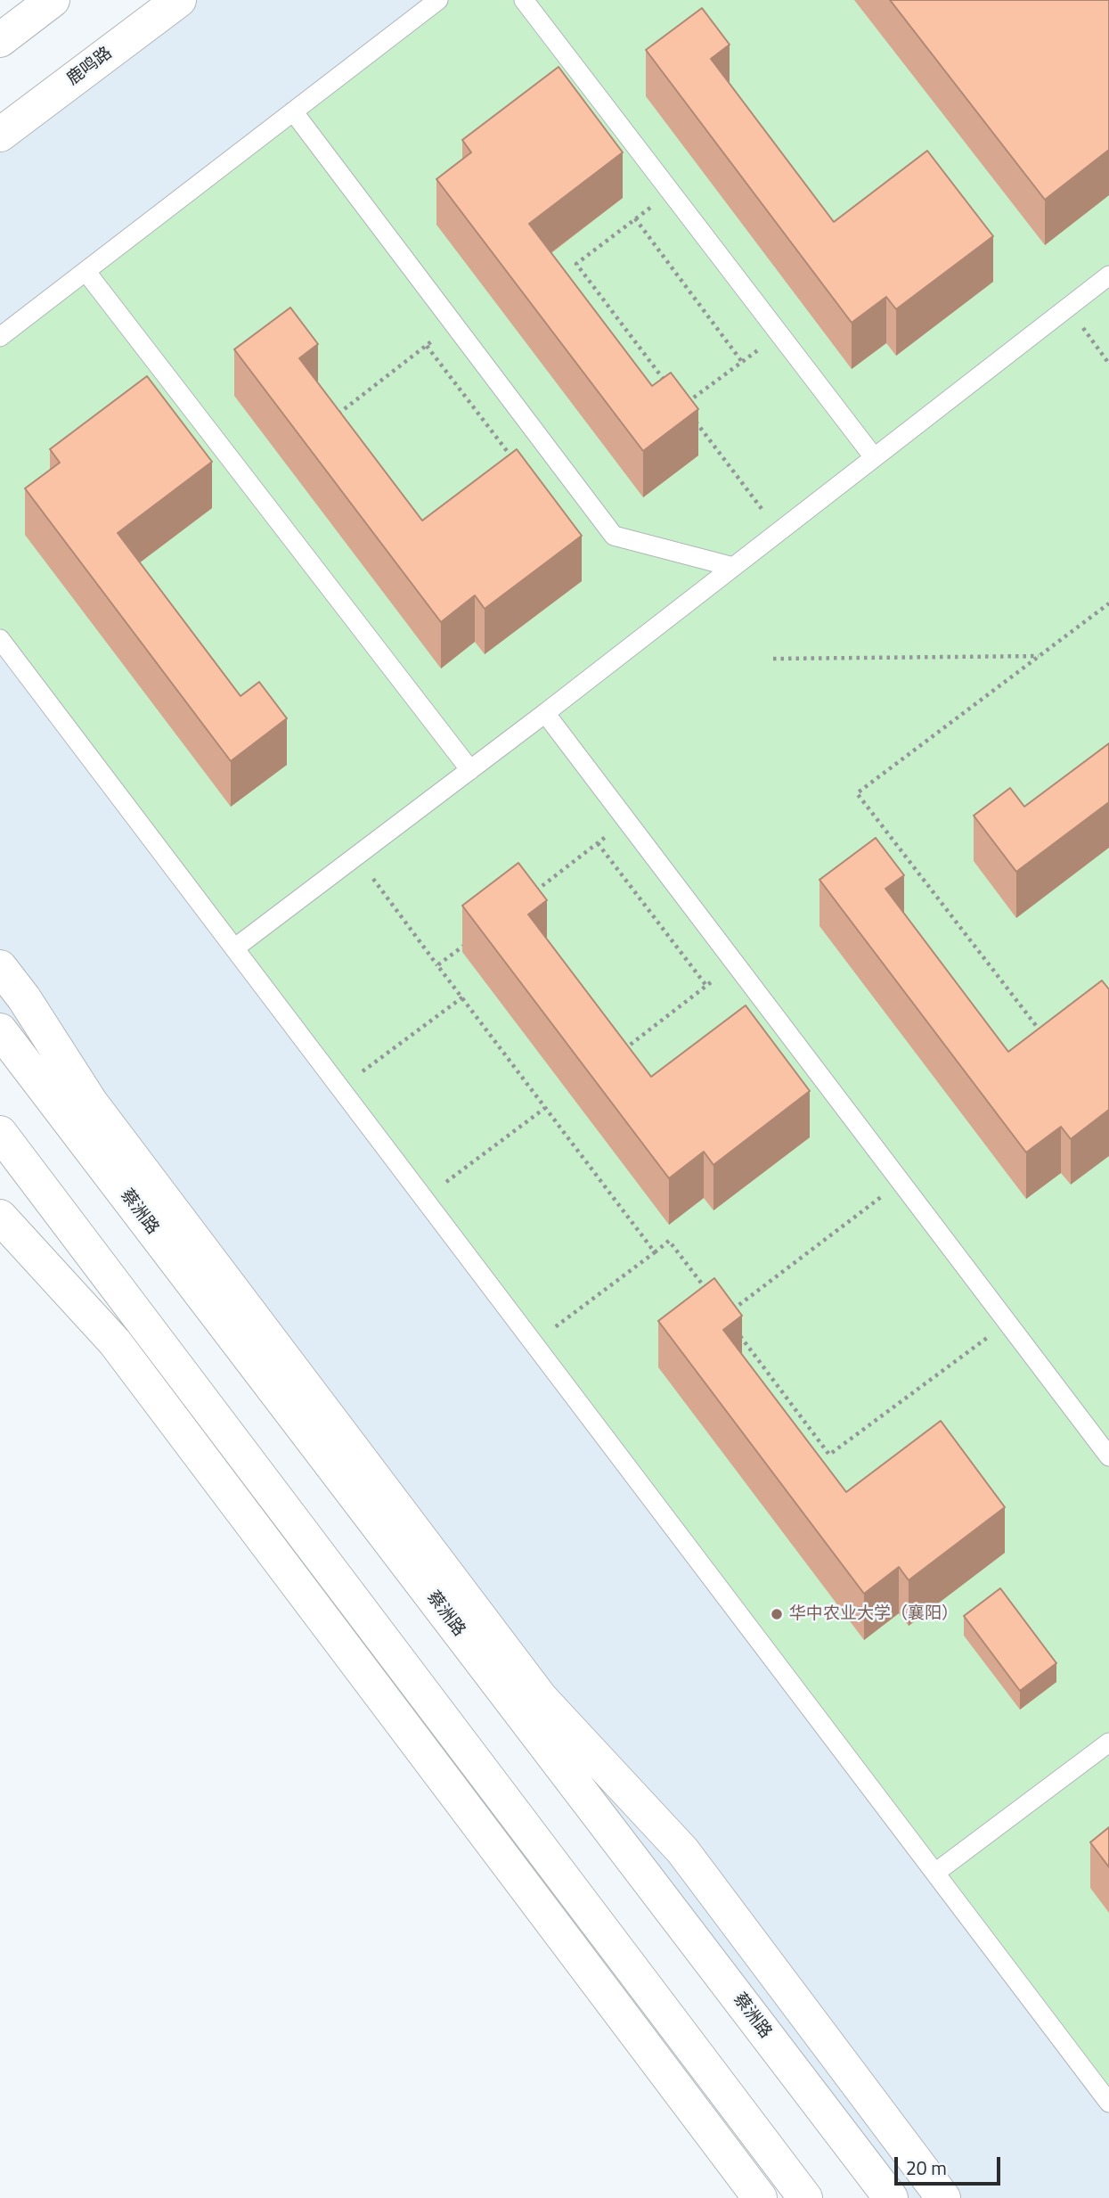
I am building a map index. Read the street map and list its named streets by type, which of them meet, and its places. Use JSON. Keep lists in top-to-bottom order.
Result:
{
  "streets": {
    "main road": ["鹿鸣路", "蔡洲路"]
  },
  "places": ["华中农业大学（襄阳）"],
  "scale_bar": "20 m"
}
